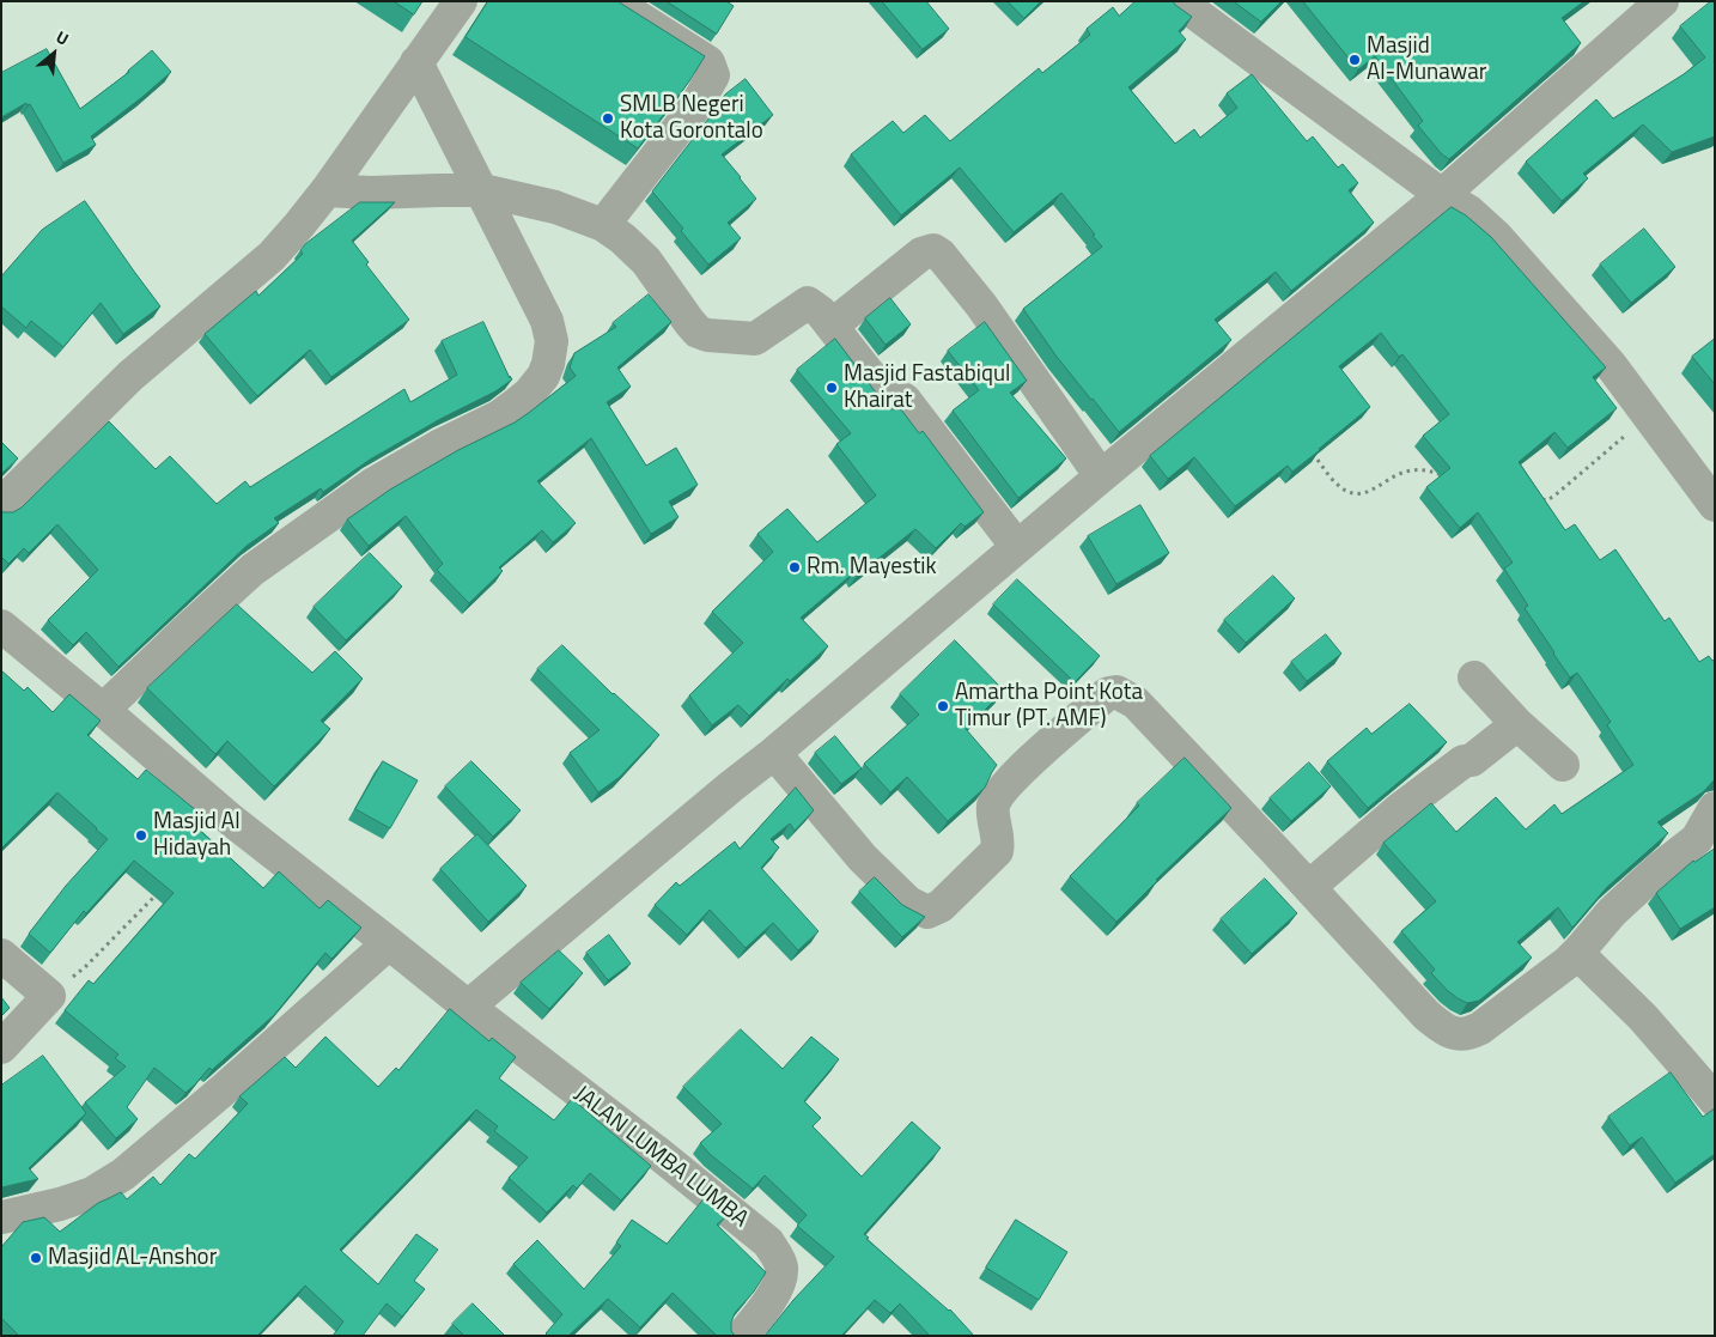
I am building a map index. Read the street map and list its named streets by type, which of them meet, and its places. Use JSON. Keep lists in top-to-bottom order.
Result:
{
  "streets": {
    "street": ["JALAN LUMBA LUMBA"]
  },
  "places": [
    "Masjid Al-Munawar",
    "SMLB Negeri Kota Gorontalo",
    "Masjid Fastabiqul Khairat",
    "Rm. Mayestik",
    "Amartha Point Kota Timur (PT. AMF)",
    "Masjid Al Hidayah",
    "Masjid AL-Anshor"
  ],
  "north": "top right"
}
